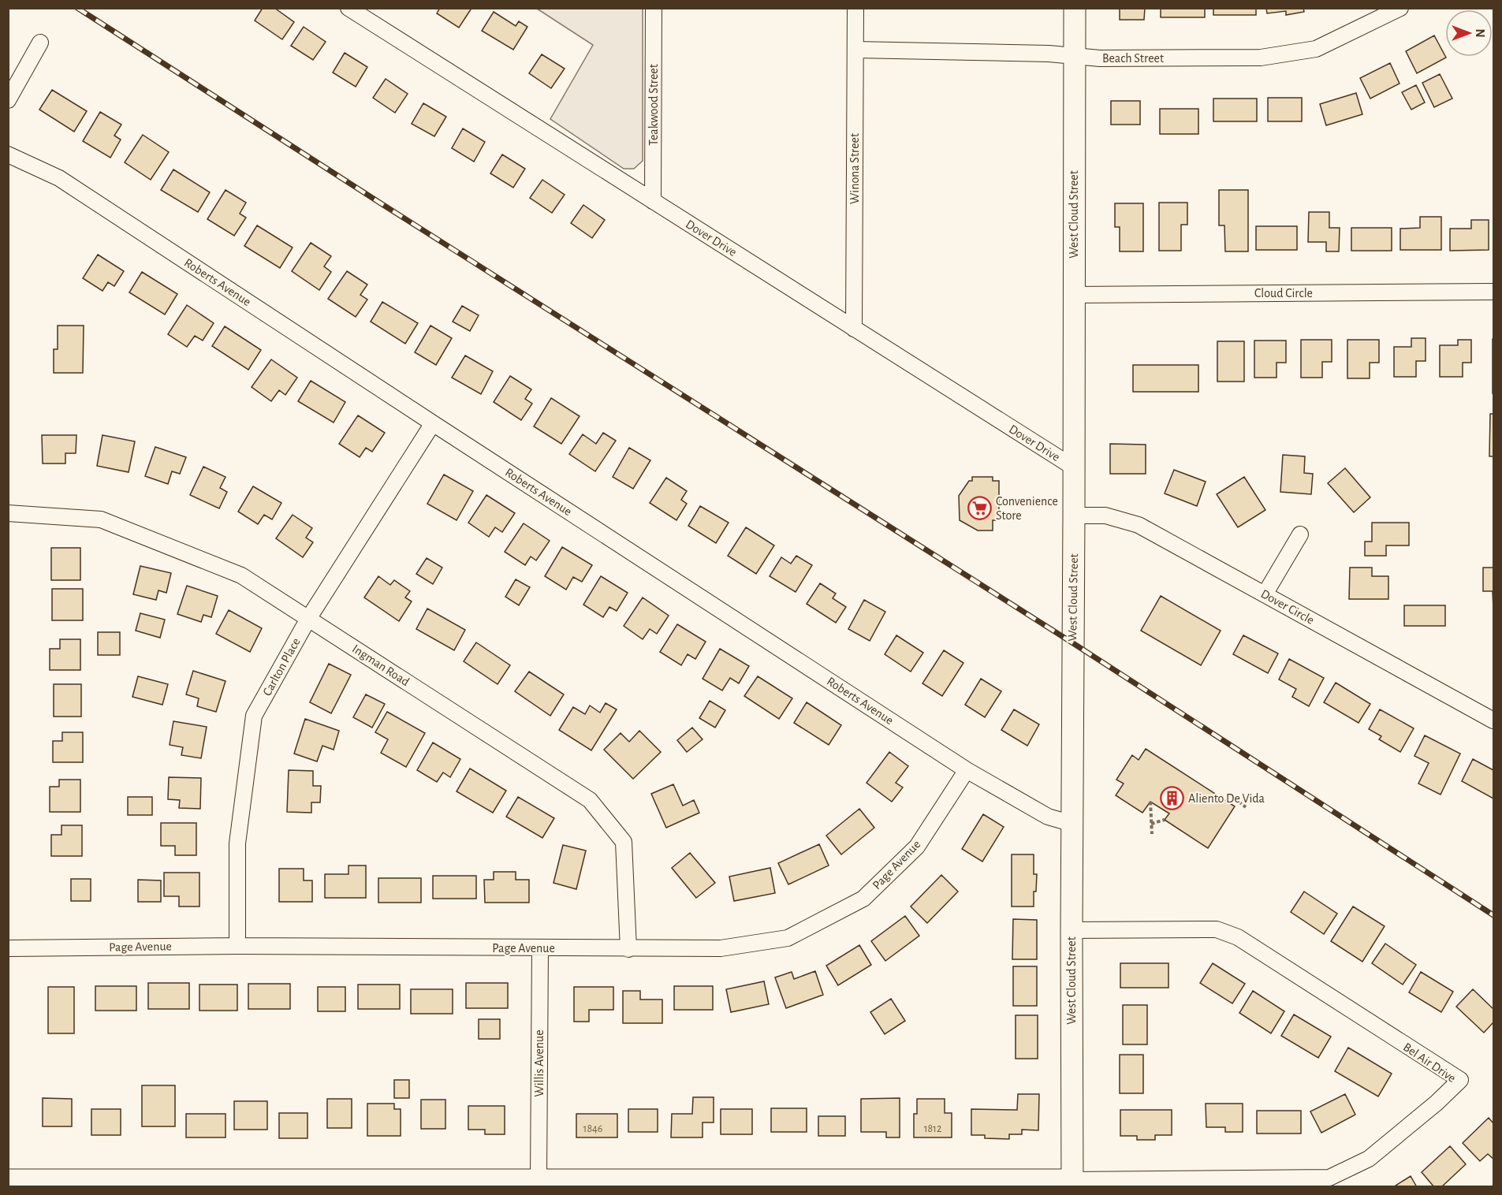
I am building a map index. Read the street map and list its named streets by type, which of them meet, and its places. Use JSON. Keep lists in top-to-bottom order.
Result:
{
  "streets": {
    "main road": ["West Cloud Street"],
    "street": [
      "Beach Street",
      "Teakwood Street",
      "Winona Street",
      "Dover Drive",
      "Roberts Avenue",
      "Cloud Circle",
      "Dover Circle",
      "Ingman Road",
      "Carlton Place",
      "Page Avenue",
      "Bel Air Drive",
      "Willis Avenue"
    ]
  },
  "crossings": [
    ["Beach Street", "Winona Street"],
    ["Beach Street", "West Cloud Street"],
    ["Teakwood Street", "Dover Drive"],
    ["Winona Street", "Dover Drive"],
    ["West Cloud Street", "Dover Drive"],
    ["West Cloud Street", "Roberts Avenue"],
    ["West Cloud Street", "Cloud Circle"],
    ["West Cloud Street", "Dover Circle"],
    ["West Cloud Street", "Bel Air Drive"],
    ["Roberts Avenue", "Carlton Place"],
    ["Roberts Avenue", "Page Avenue"],
    ["Ingman Road", "Carlton Place"],
    ["Ingman Road", "Page Avenue"],
    ["Carlton Place", "Page Avenue"],
    ["Page Avenue", "Willis Avenue"]
  ],
  "places": {
    "supermarket": ["Convenience Store"],
    "building": ["Aliento De Vida"]
  },
  "house_numbers": ["1846", "1812"],
  "north": "right"
}
